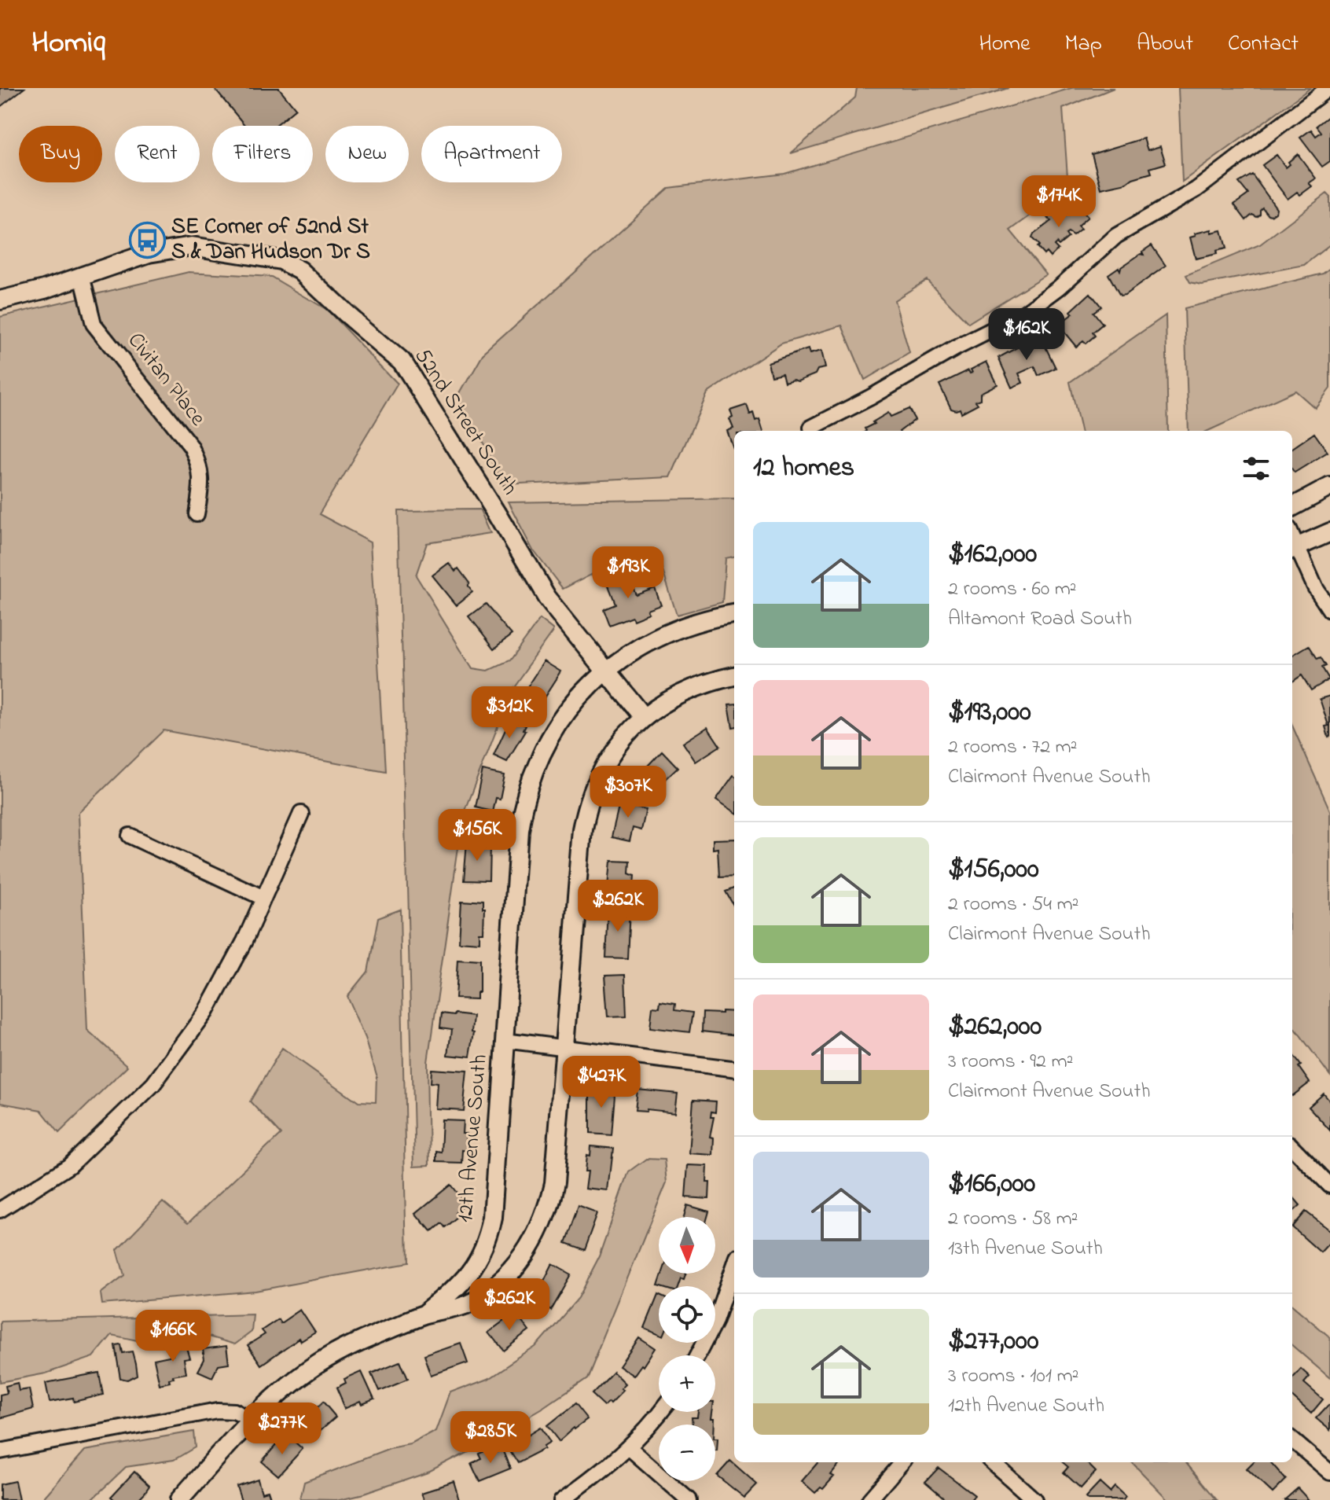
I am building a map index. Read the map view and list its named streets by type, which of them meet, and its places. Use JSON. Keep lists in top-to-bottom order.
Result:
{
  "streets": {
    "street": ["Civitan Place", "52nd Street South", "12th Avenue South"]
  },
  "crossings": [
    ["Civitan Place", "52nd Street South"]
  ],
  "places": {
    "bus stop": ["SE Corner of 52nd St S & Dan Hudson Dr S"]
  },
  "north": "bottom",
  "page": {
    "header": "Homiq",
    "nav": [
      "Home",
      "Map",
      "About",
      "Contact"
    ],
    "chip": [
      "Buy",
      "Rent",
      "Filters",
      "New",
      "Apartment"
    ],
    "price": [
      "$174K",
      "$162K",
      "$193K",
      "$312K",
      "$307K",
      "$156K",
      "$262K",
      "$427K",
      "$262K",
      "$166K",
      "$277K",
      "$285K"
    ],
    "heading": "12 homes",
    "list": [
      {
        "name": "$162,000",
        "note": "2 rooms · 60 m² · Altamont Road South"
      },
      {
        "name": "$193,000",
        "note": "2 rooms · 72 m² · Clairmont Avenue South"
      },
      {
        "name": "$156,000",
        "note": "2 rooms · 54 m² · Clairmont Avenue South"
      },
      {
        "name": "$262,000",
        "note": "3 rooms · 92 m² · Clairmont Avenue South"
      },
      {
        "name": "$166,000",
        "note": "2 rooms · 58 m² · 13th Avenue South"
      },
      {
        "name": "$277,000",
        "note": "3 rooms · 101 m² · 12th Avenue South"
      }
    ],
    "map_buttons": ["+", "−"]
  }
}
